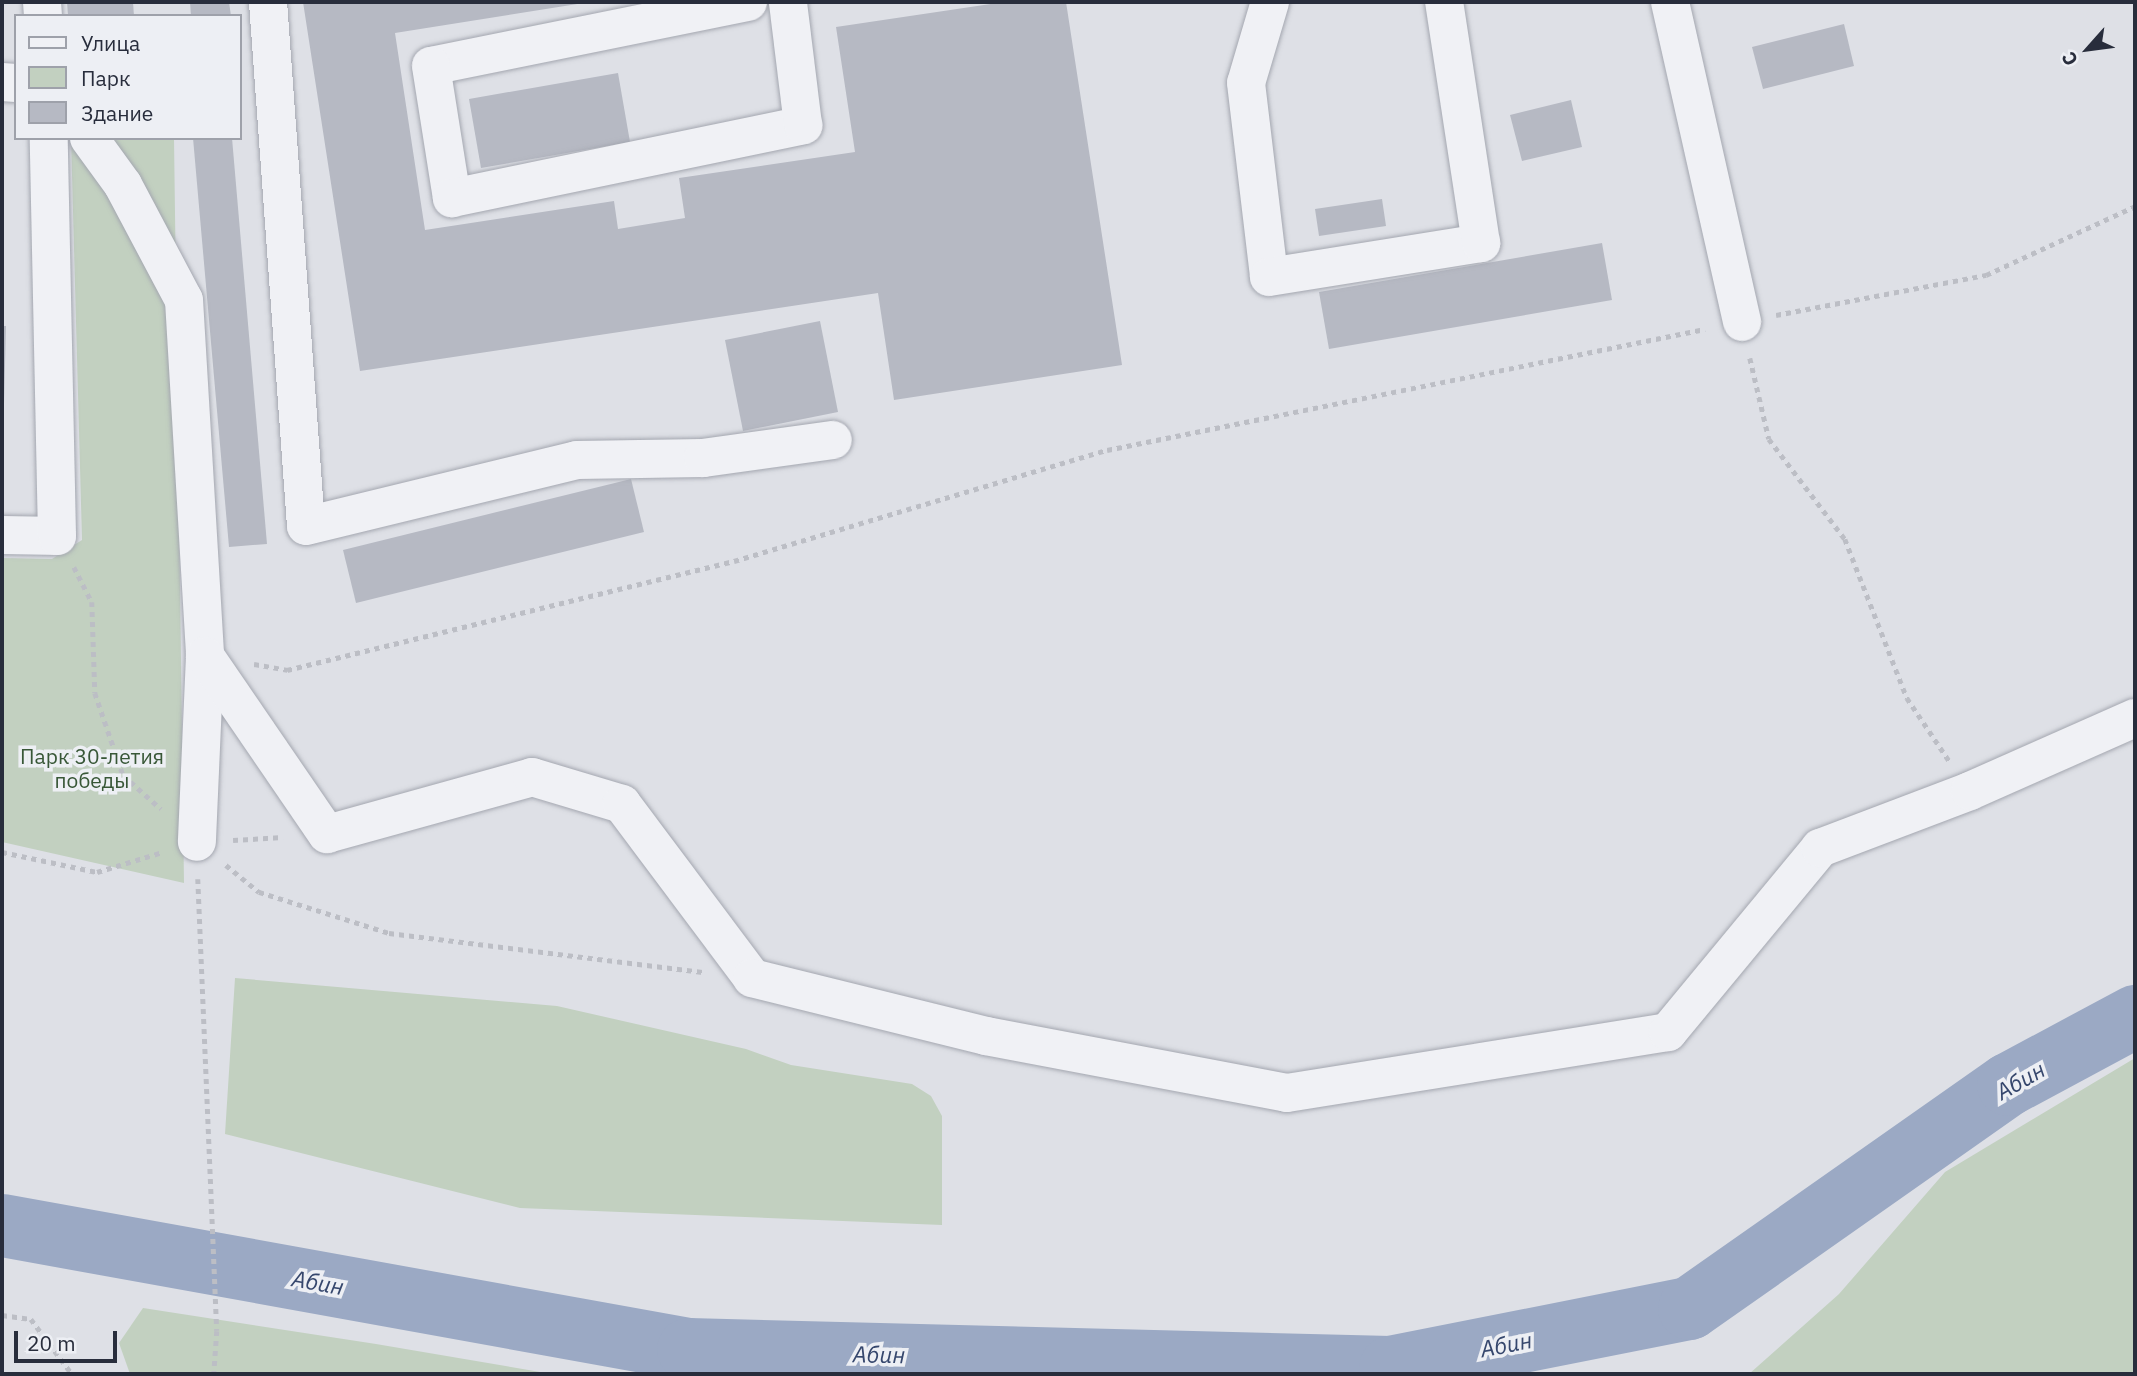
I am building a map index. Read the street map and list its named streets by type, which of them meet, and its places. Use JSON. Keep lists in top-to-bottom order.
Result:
{
  "water": ["Абин"],
  "parks": ["Парк 30-летия победы"],
  "legend": ["Улица", "Парк", "Здание"],
  "scale_bar": "20 m",
  "north": "bottom left"
}
